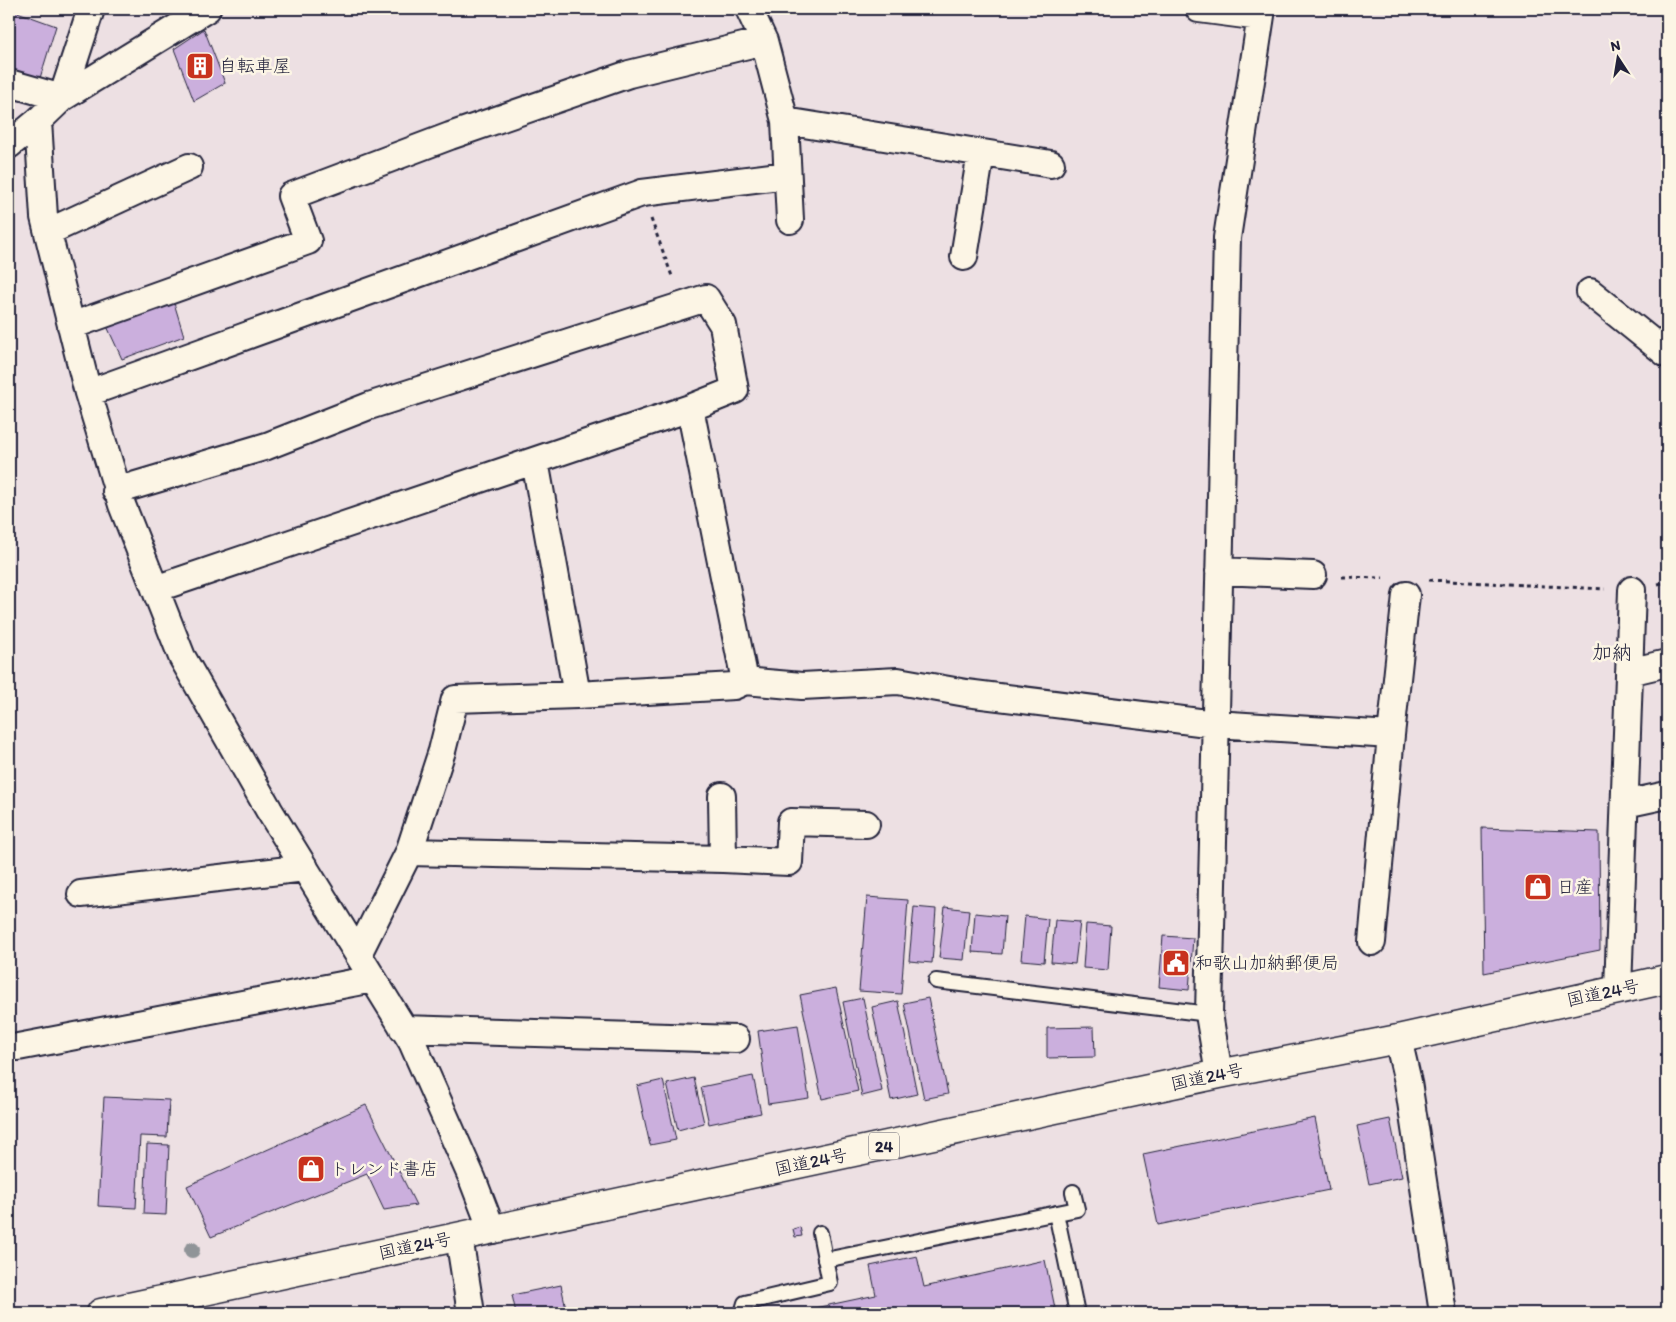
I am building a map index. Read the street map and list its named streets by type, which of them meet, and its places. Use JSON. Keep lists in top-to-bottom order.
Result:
{
  "streets": {
    "highway": ["国道24号", "24"]
  },
  "districts": ["加納"],
  "places": {
    "building": ["自転車屋"],
    "shop": ["日産", "トレンド書店"],
    "public building": ["和歌山加納郵便局"]
  },
  "north": "top"
}
